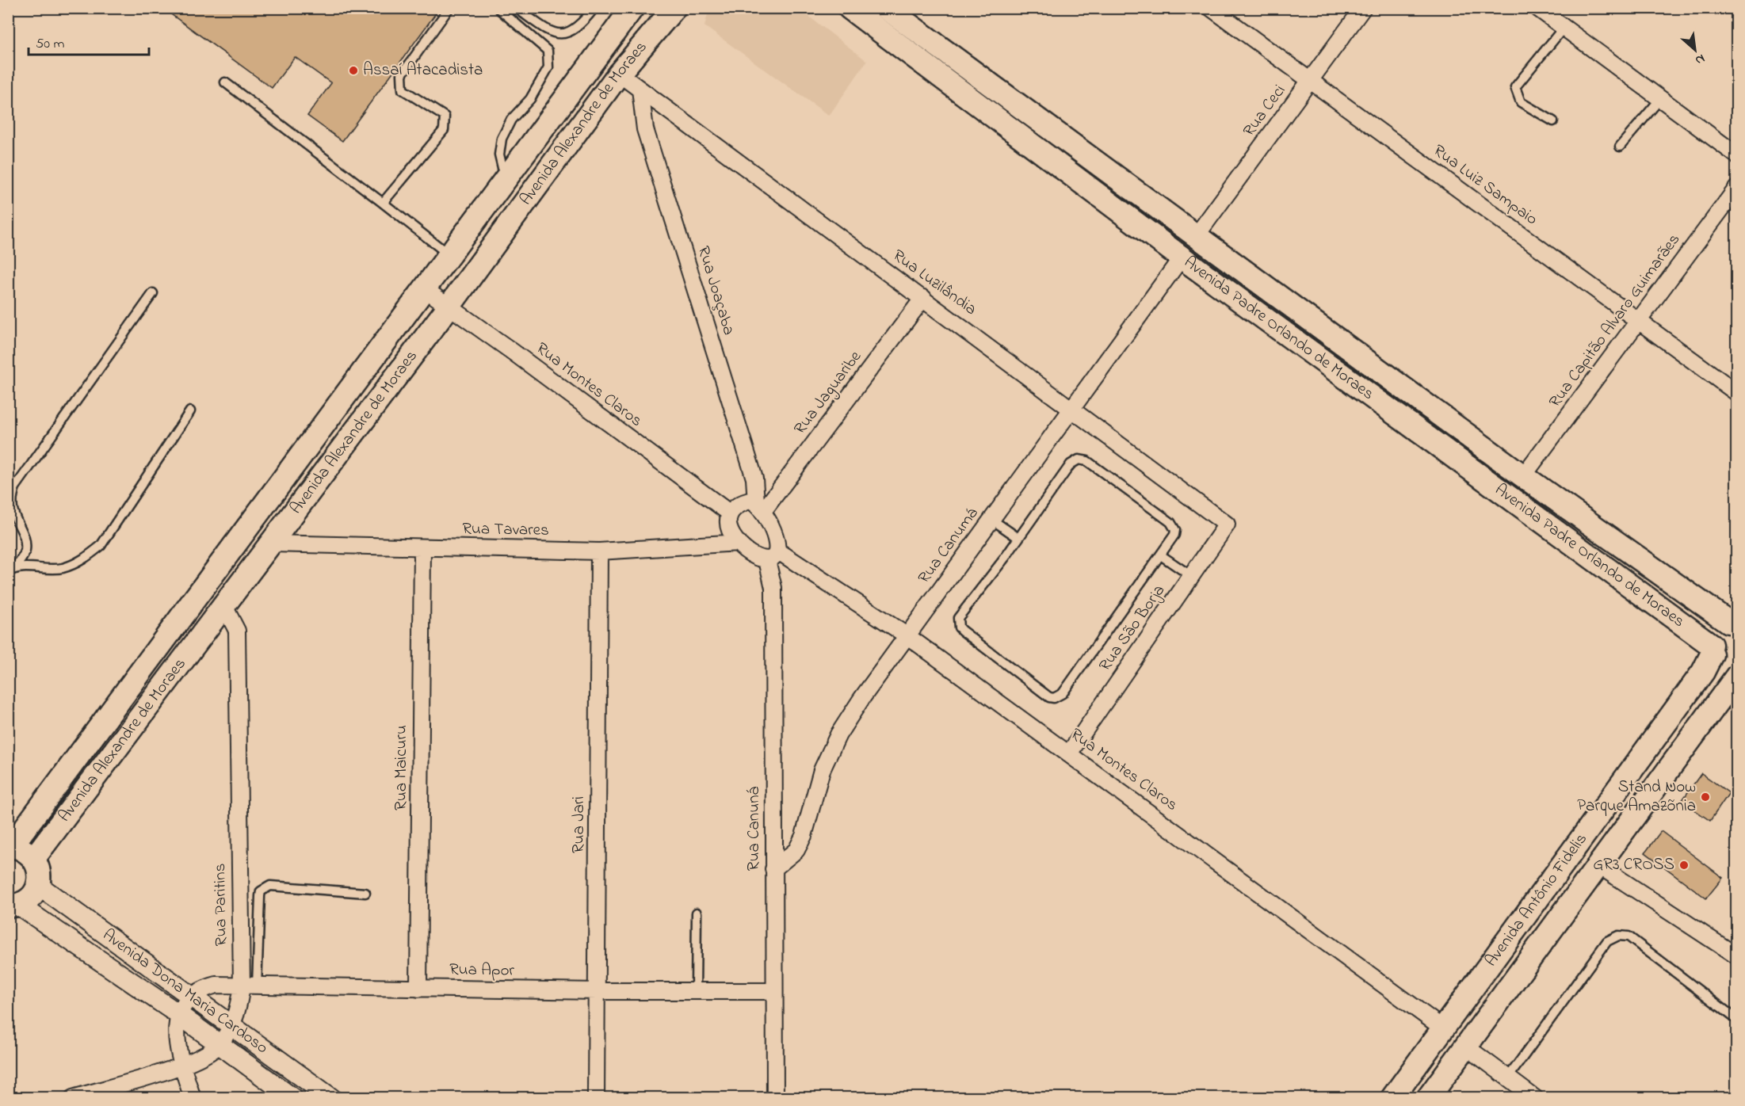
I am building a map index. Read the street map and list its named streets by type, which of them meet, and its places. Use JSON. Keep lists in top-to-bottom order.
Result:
{
  "streets": {
    "main road": ["Avenida Alexandre de Moraes", "Avenida Padre Orlando de Moraes", "Avenida Antônio Fidelis"],
    "street": [
      "Rua Ceci",
      "Rua Luiz Sampaio",
      "Rua Luzilândia",
      "Rua Joaçaba",
      "Rua Capitão Alvaro Guimarães",
      "Rua Montes Claros",
      "Rua Jaguaribe",
      "Rua Tavares",
      "Rua Canumá",
      "Rua São Borja",
      "Rua Maicuru",
      "Rua Jari",
      "Rua Canuná",
      "Rua Paritins",
      "Rua Apor",
      "Avenida Dona Maria Cardoso"
    ]
  },
  "crossings": [
    ["Rua Ceci", "Rua Luiz Sampaio"],
    ["Rua Ceci", "Avenida Padre Orlando de Moraes"],
    ["Avenida Alexandre de Moraes", "Rua Luzilândia"],
    ["Avenida Alexandre de Moraes", "Rua Montes Claros"],
    ["Avenida Alexandre de Moraes", "Rua Tavares"],
    ["Avenida Alexandre de Moraes", "Rua Paritins"],
    ["Rua Luiz Sampaio", "Rua Capitão Alvaro Guimarães"],
    ["Rua Luzilândia", "Rua Joaçaba"],
    ["Rua Luzilândia", "Rua Jaguaribe"],
    ["Rua Luzilândia", "Rua Canumá"],
    ["Rua Luzilândia", "Rua São Borja"],
    ["Rua Joaçaba", "Rua Montes Claros"],
    ["Rua Joaçaba", "Rua Jaguaribe"],
    ["Rua Joaçaba", "Rua Canuná"],
    ["Rua Capitão Alvaro Guimarães", "Avenida Padre Orlando de Moraes"],
    ["Avenida Padre Orlando de Moraes", "Rua Canumá"],
    ["Avenida Padre Orlando de Moraes", "Avenida Antônio Fidelis"],
    ["Rua Montes Claros", "Rua Tavares"],
    ["Rua Montes Claros", "Rua Canumá"],
    ["Rua Montes Claros", "Rua São Borja"],
    ["Rua Montes Claros", "Rua Canuná"],
    ["Rua Montes Claros", "Avenida Antônio Fidelis"],
    ["Rua Tavares", "Rua Maicuru"],
    ["Rua Tavares", "Rua Jari"],
    ["Rua Canumá", "Rua Canuná"],
    ["Rua Maicuru", "Rua Apor"],
    ["Rua Jari", "Rua Apor"],
    ["Rua Canuná", "Rua Apor"],
    ["Rua Paritins", "Rua Apor"],
    ["Rua Paritins", "Avenida Dona Maria Cardoso"],
    ["Rua Apor", "Avenida Dona Maria Cardoso"]
  ],
  "places": ["Assaí Atacadista", "Stand Now Parque Amazõnia", "GR3 CROSS"],
  "scale_bar": "50 m",
  "north": "bottom right"
}
